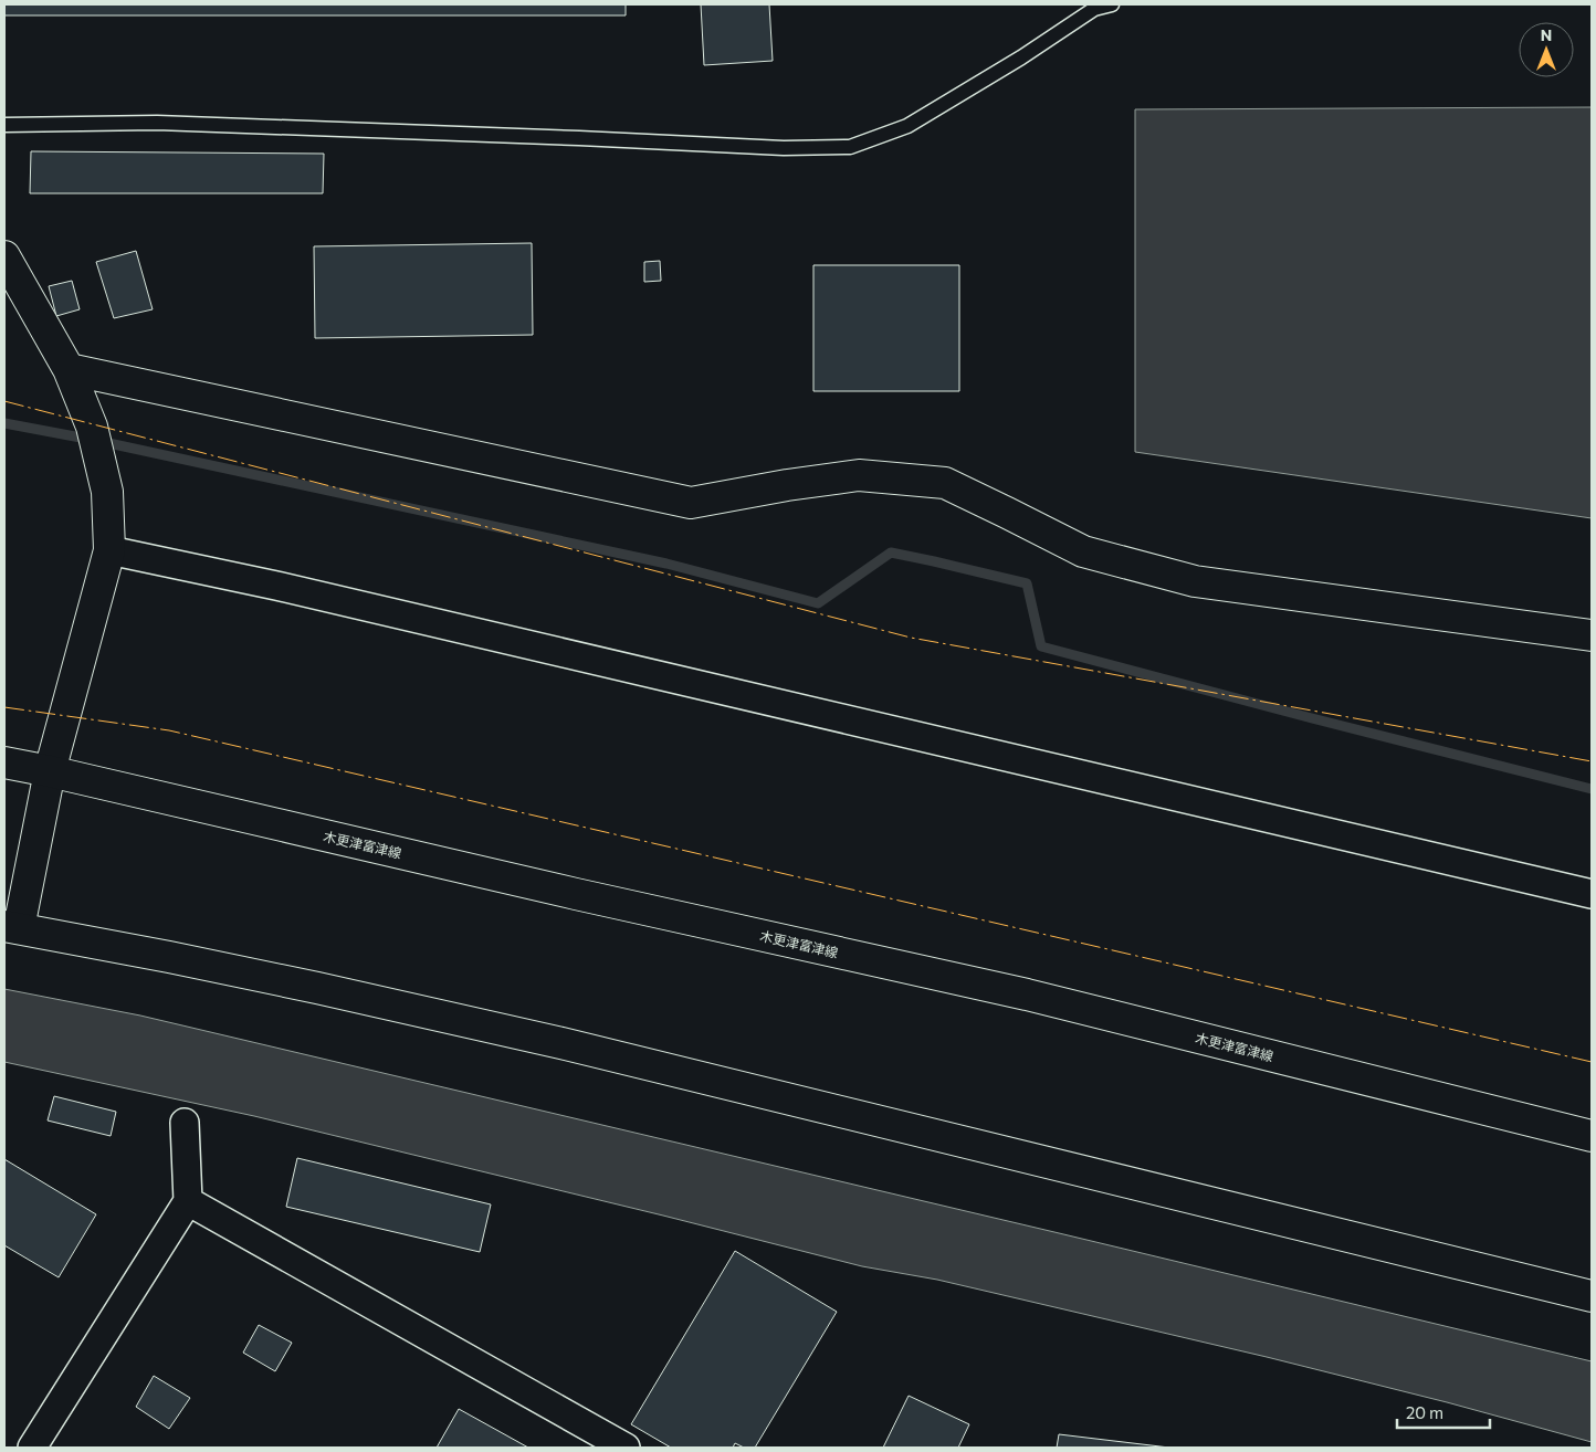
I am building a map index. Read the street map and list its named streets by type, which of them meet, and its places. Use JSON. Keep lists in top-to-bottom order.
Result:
{
  "streets": {
    "main road": ["木更津富津線"]
  },
  "scale_bar": "20 m",
  "north": "top"
}
